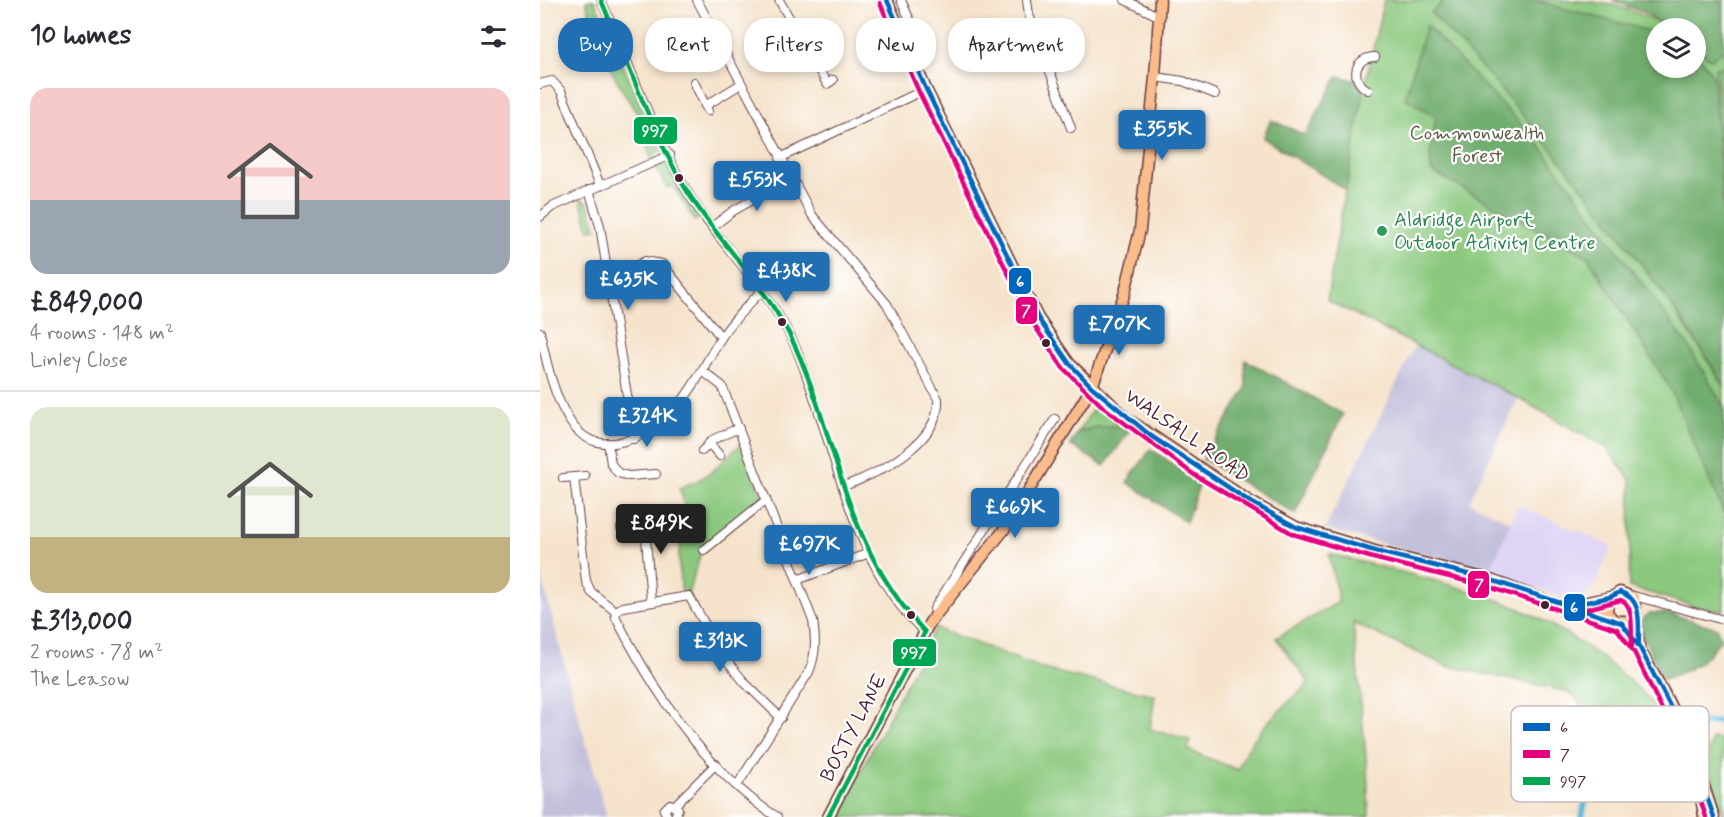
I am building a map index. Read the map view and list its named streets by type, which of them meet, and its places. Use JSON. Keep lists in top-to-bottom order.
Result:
{
  "streets": {
    "main road": ["WALSALL ROAD", "BOSTY LANE"]
  },
  "crossings": [
    ["WALSALL ROAD", "BOSTY LANE"]
  ],
  "parks": ["Commonwealth Forest"],
  "places": ["Aldridge Airport Outdoor Activity Centre"],
  "lines": ["transit line 6", "transit line 997", "transit line 7"],
  "legend": ["6", "7", "997"],
  "page": {
    "heading": "10 homes",
    "chip": [
      "Buy",
      "Rent",
      "Filters",
      "New",
      "Apartment"
    ],
    "list": [
      {
        "name": "£849,000",
        "note": "4 rooms · 148 m² · Linley Close"
      },
      {
        "name": "£313,000",
        "note": "2 rooms · 78 m² · The Leasow"
      }
    ],
    "price": [
      "£355K",
      "£553K",
      "£438K",
      "£635K",
      "£707K",
      "£324K",
      "£669K",
      "£849K",
      "£697K",
      "£313K"
    ]
  }
}
